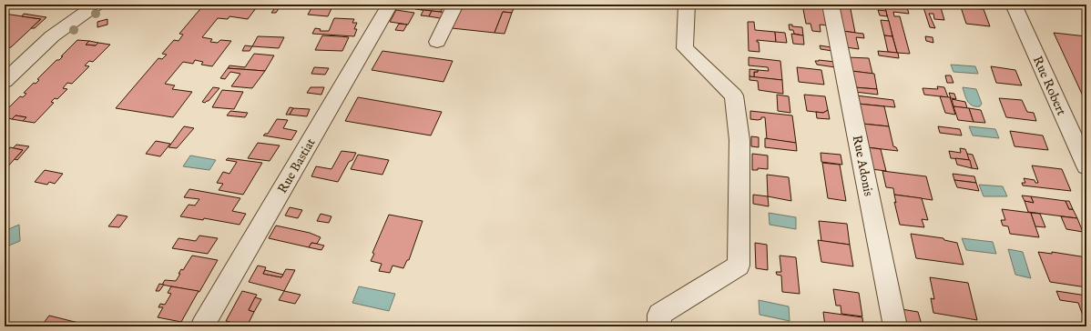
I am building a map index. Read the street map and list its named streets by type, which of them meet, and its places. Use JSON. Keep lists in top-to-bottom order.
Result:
{
  "streets": {
    "street": ["Rue Robert", "Rue Bastiat", "Rue Adonis"]
  }
}
